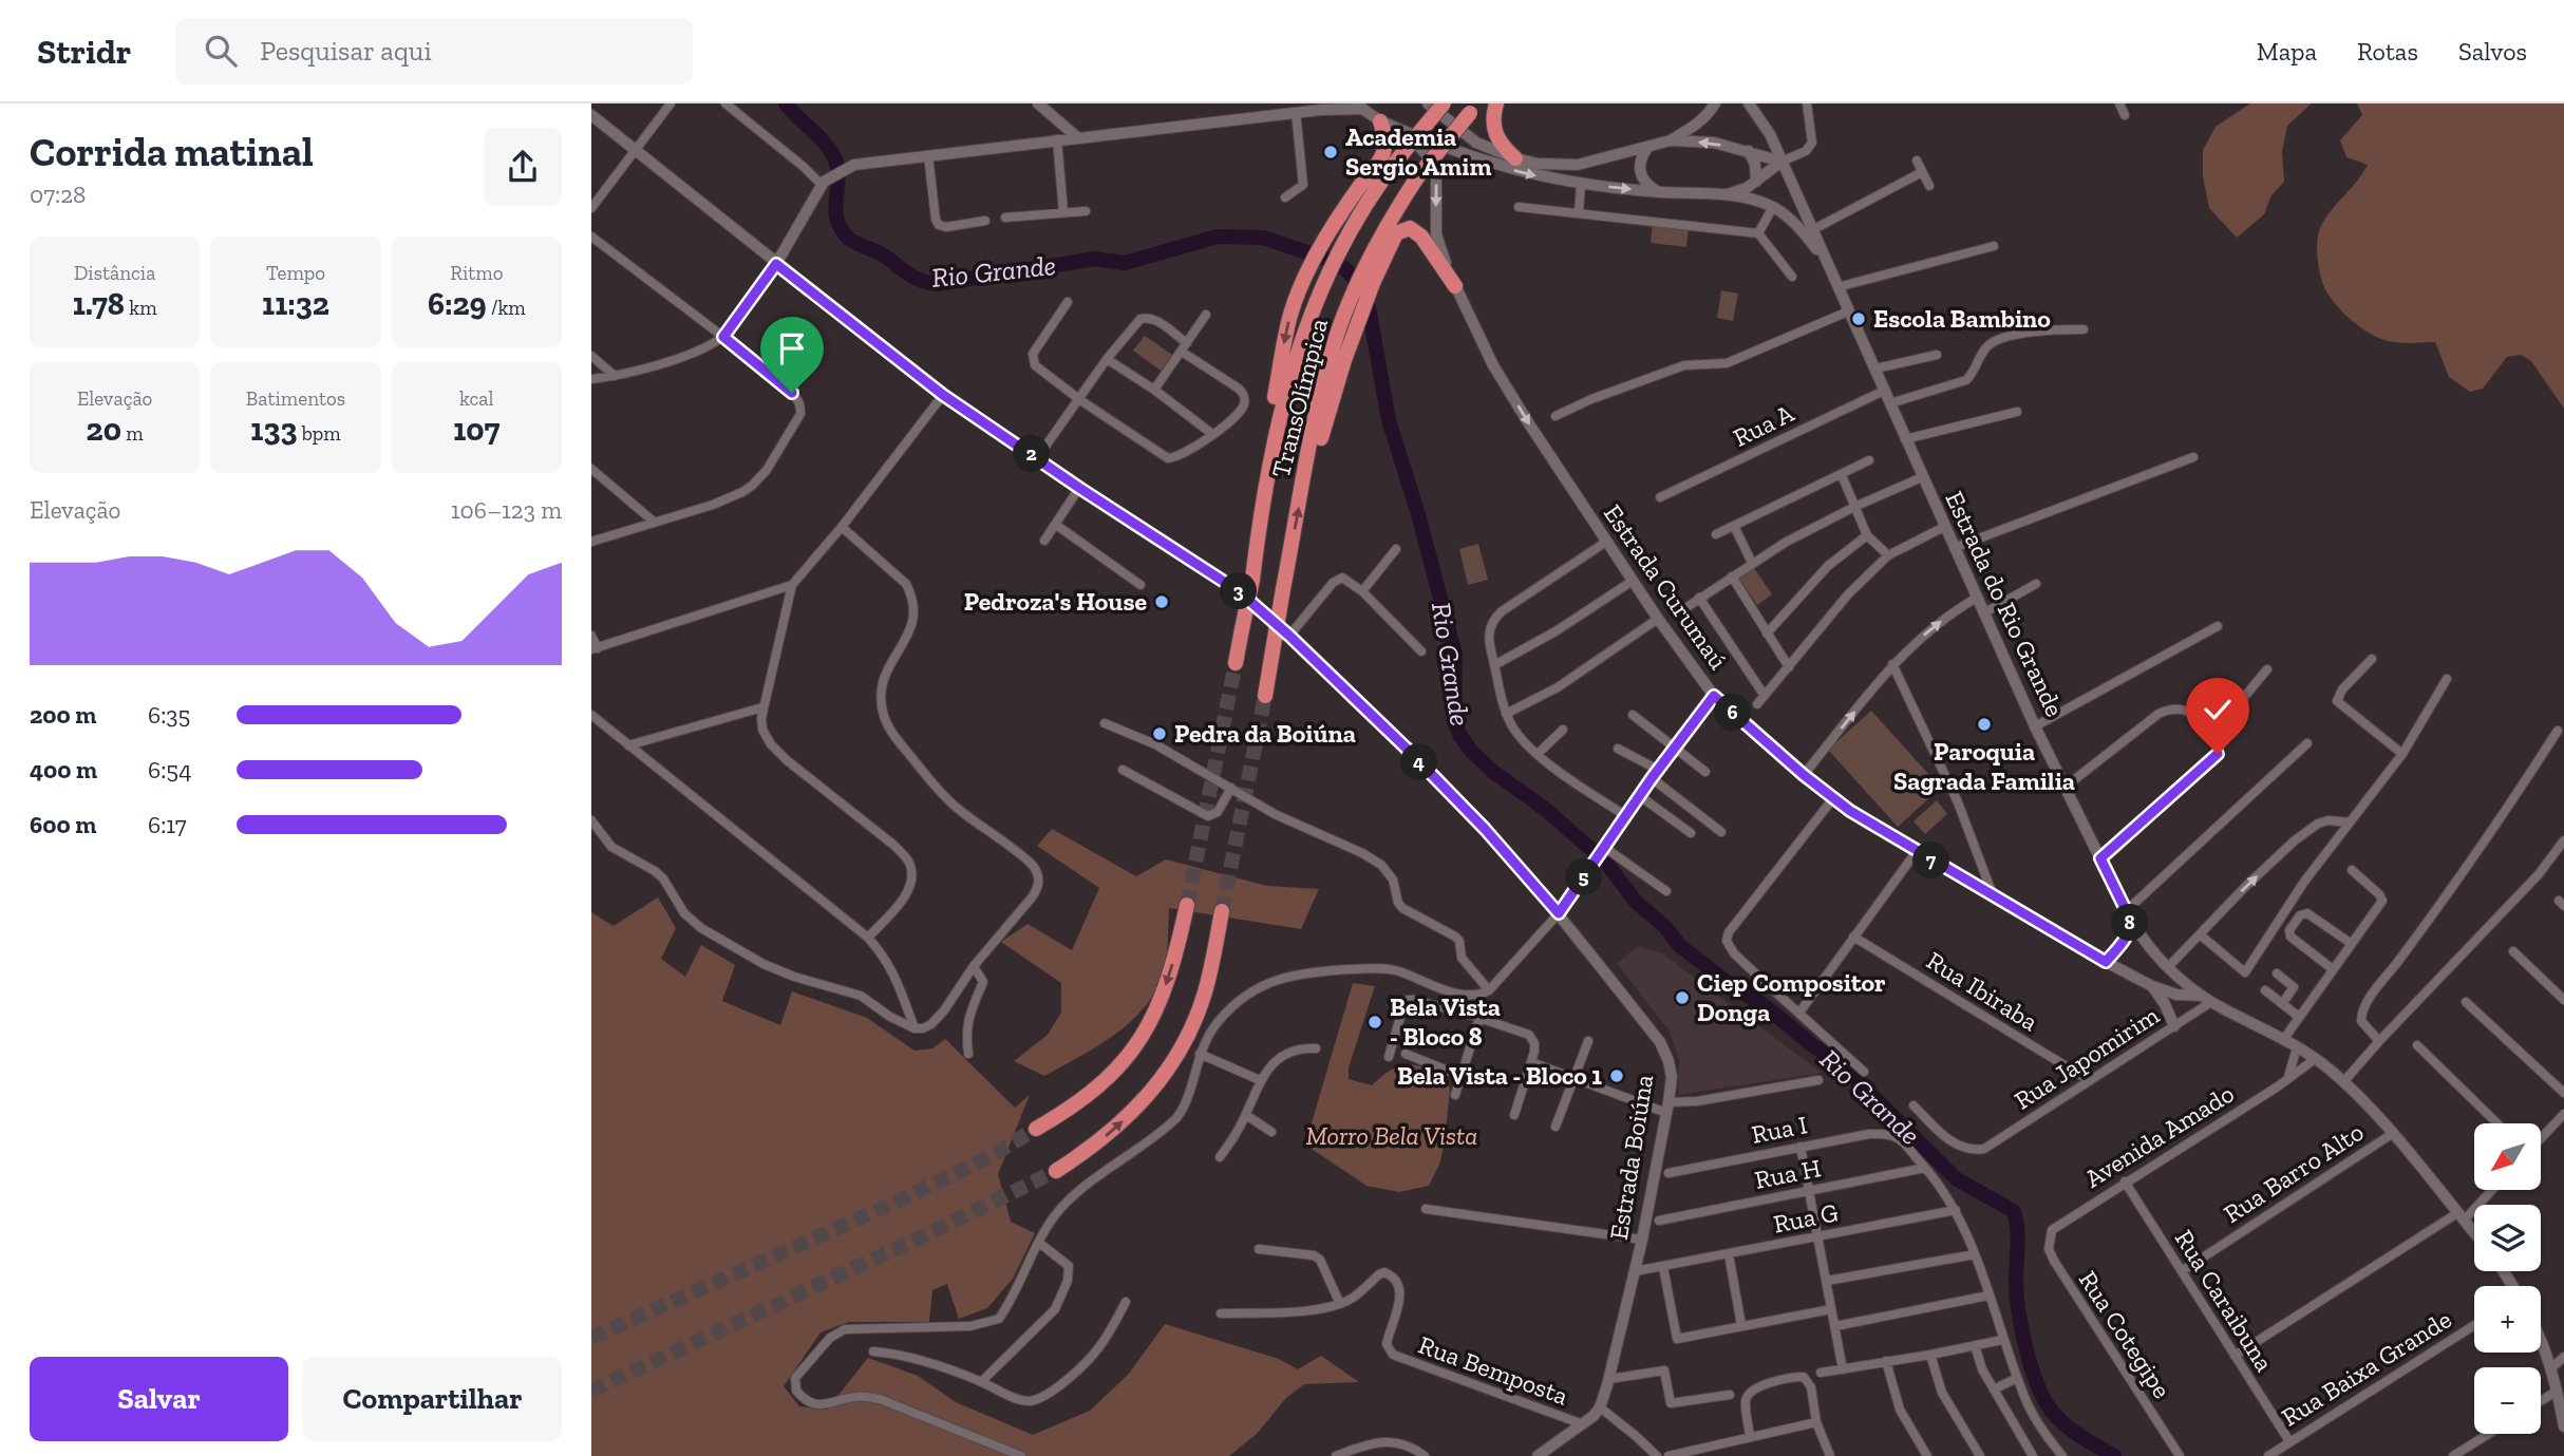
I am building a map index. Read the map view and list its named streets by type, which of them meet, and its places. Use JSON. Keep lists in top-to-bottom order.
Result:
{
  "streets": {
    "highway": ["TransOlímpica"],
    "street": [
      "Rua A",
      "Estrada Curumaú",
      "Estrada do Rio Grande",
      "Rua Ibiraba",
      "Rua Japomirim",
      "Rua I",
      "Avenida Amado",
      "Estrada Boiúna",
      "Rua Barro Alto",
      "Rua H",
      "Rua G",
      "Rua Caraibuna",
      "Rua Cotegipe",
      "Rua Baixa Grande",
      "Rua Bemposta"
    ]
  },
  "crossings": [
    ["Rua A", "Estrada do Rio Grande"],
    ["Estrada Curumaú", "Estrada do Rio Grande"],
    ["Estrada Curumaú", "Estrada Boiúna"],
    ["Rua Ibiraba", "Rua Japomirim"],
    ["Rua I", "Rua H"],
    ["Avenida Amado", "Rua Caraibuna"],
    ["Avenida Amado", "Rua Cotegipe"],
    ["Estrada Boiúna", "Rua G"],
    ["Estrada Boiúna", "Rua Bemposta"],
    ["Rua Barro Alto", "Rua Caraibuna"],
    ["Rua Caraibuna", "Rua Baixa Grande"]
  ],
  "one_way": ["Estrada Curumaú"],
  "water": ["Rio Grande"],
  "parks": ["Morro Bela Vista"],
  "places": [
    "Academia Sergio Amim",
    "Escola Bambino",
    "Pedroza's House",
    "Paroquia Sagrada Familia",
    "Pedra da Boiúna",
    "Ciep Compositor Donga",
    "Bela Vista - Bloco 8",
    "Bela Vista - Bloco 1"
  ],
  "north": "bottom left",
  "page": {
    "header": "Stridr",
    "search": "Pesquisar aqui",
    "nav": ["Mapa", "Rotas", "Salvos"],
    "heading": ["Corrida matinal", "07:28"],
    "stats": [
      ["Distância", "1.78 km"],
      ["Tempo", "11:32"],
      ["Ritmo", "6:29 /km"],
      ["Elevação", "20 m"],
      ["Batimentos", "133 bpm"],
      ["kcal", "107"]
    ],
    "pins": [
      "2",
      "3",
      "6",
      "4",
      "7",
      "5",
      "8"
    ],
    "chart": ["Elevação", "106–123 m"],
    "list": [
      {
        "name": "200 m",
        "note": "6:35"
      },
      {
        "name": "400 m",
        "note": "6:54"
      },
      {
        "name": "600 m",
        "note": "6:17"
      }
    ],
    "map_buttons": ["+", "−"],
    "buttons": ["Salvar", "Compartilhar"]
  }
}
